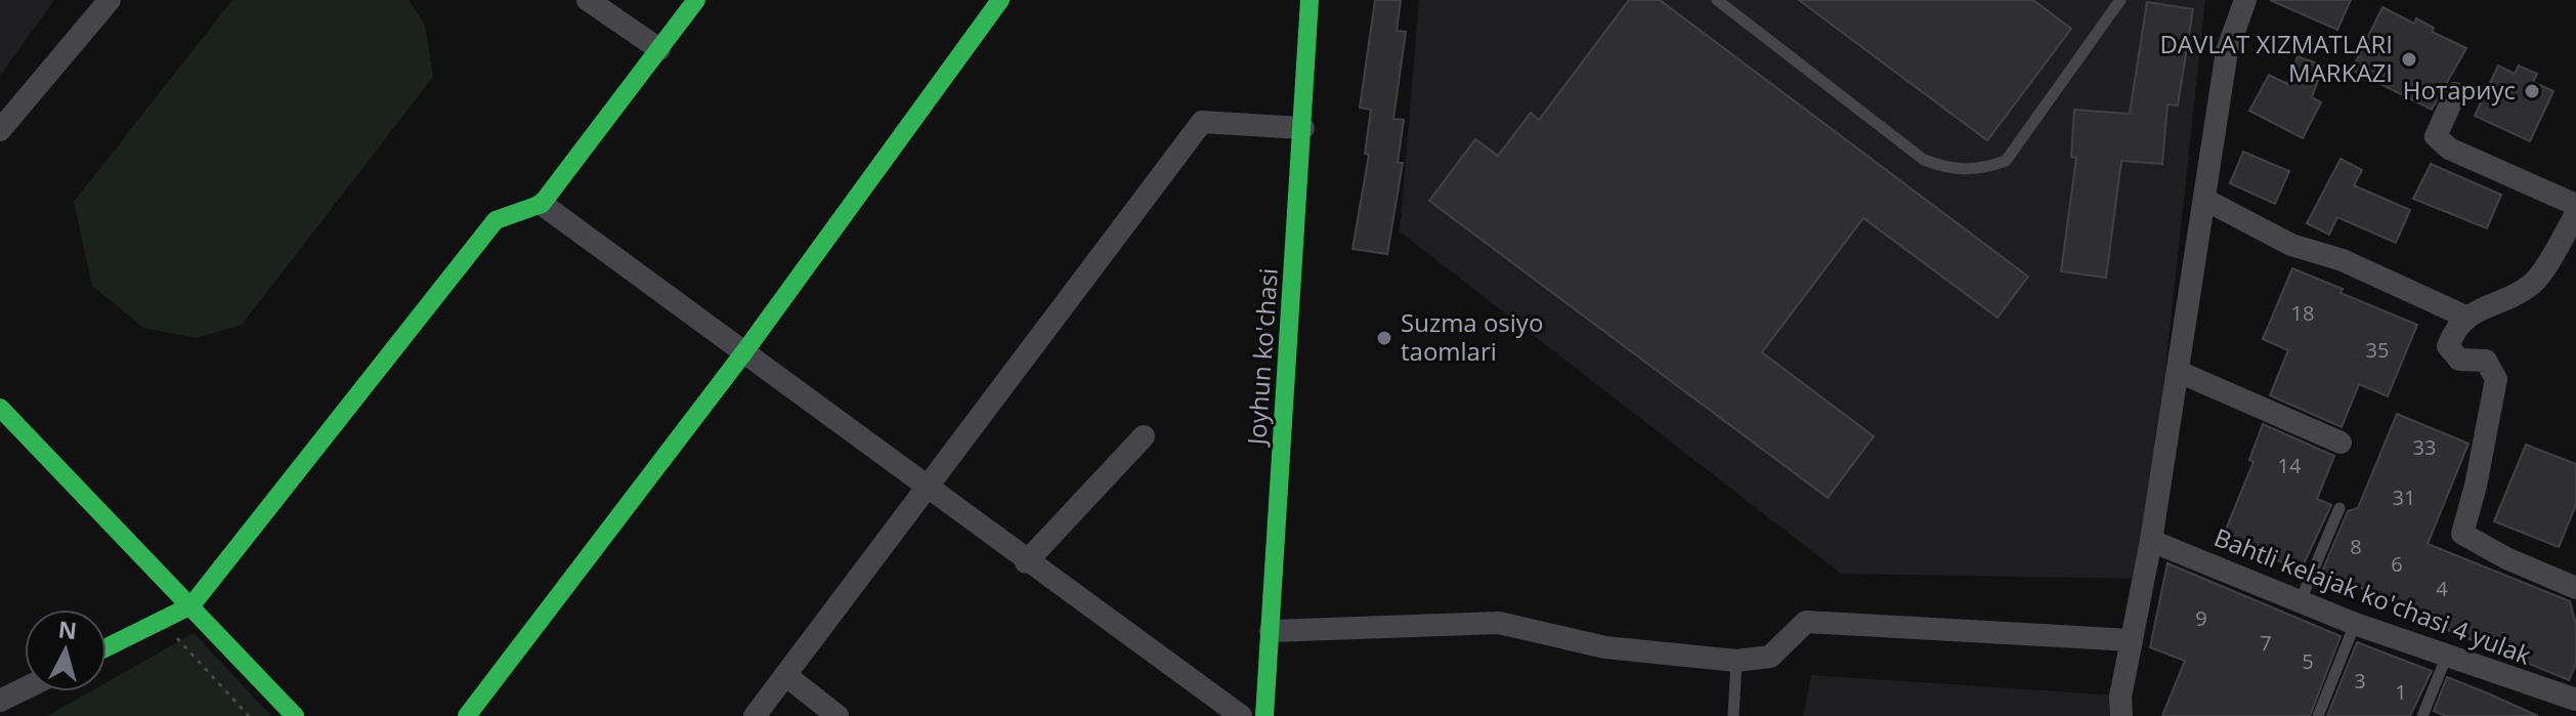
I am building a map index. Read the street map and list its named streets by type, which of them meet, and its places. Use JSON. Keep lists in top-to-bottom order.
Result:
{
  "streets": {
    "street": ["Joyhun ko'chasi", "Bahtli kelajak ko'chasi 4 yulak"]
  },
  "places": ["DAVLAT XIZMATLARI MARKAZI", "Нотариус", "Suzma osiyo taomlari"],
  "house_numbers": [
    "18",
    "35",
    "33",
    "14",
    "31",
    "8",
    "6",
    "4",
    "9",
    "7",
    "5",
    "3",
    "1"
  ],
  "north": "top"
}
